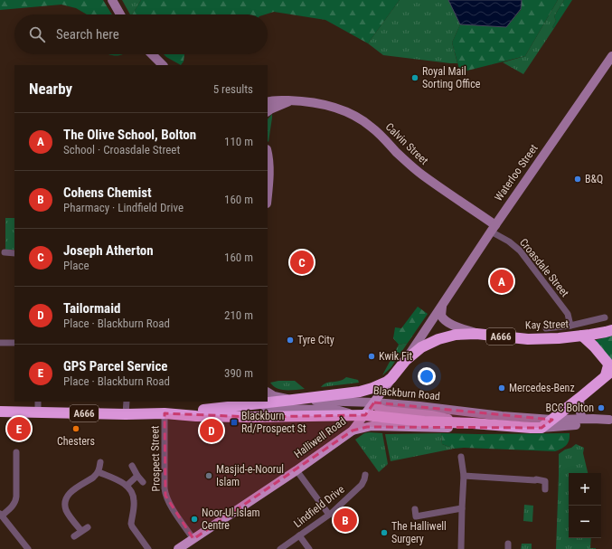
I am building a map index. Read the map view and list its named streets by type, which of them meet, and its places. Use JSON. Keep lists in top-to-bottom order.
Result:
{
  "streets": {
    "highway": ["Kay Street", "A666", "Blackburn Road"],
    "main road": ["Halliwell Road"],
    "street": [
      "Calvin Street",
      "Waterloo Street",
      "Croasdale Street",
      "Prospect Street",
      "Lindfield Drive"
    ]
  },
  "crossings": [
    ["Calvin Street", "Waterloo Street"],
    ["Calvin Street", "Croasdale Street"],
    ["Waterloo Street", "Croasdale Street"],
    ["Waterloo Street", "Kay Street"],
    ["Kay Street", "A666"],
    ["Kay Street", "Blackburn Road"],
    ["Kay Street", "Halliwell Road"],
    ["A666", "Blackburn Road"],
    ["A666", "Halliwell Road"],
    ["Blackburn Road", "Halliwell Road"],
    ["Blackburn Road", "Prospect Street"],
    ["Halliwell Road", "Prospect Street"]
  ],
  "places": {
    "other": [
      "Royal Mail Sorting Office",
      "B&Q",
      "Tyre City",
      "Kwik Fit",
      "Mercedes-Benz",
      "BCC Bolton",
      "Chesters",
      "Masjid-e-Noorul Islam",
      "Noor-Ul-Islam Centre",
      "The Halliwell Surgery"
    ],
    "transit": ["Blackburn Rd/Prospect St"]
  },
  "page": {
    "search": "Search here",
    "heading": ["Nearby", "5 results"],
    "list": [
      {
        "mark": "A",
        "name": "The Olive School, Bolton",
        "note": "School · Croasdale Street",
        "value": "110 m"
      },
      {
        "mark": "B",
        "name": "Cohens Chemist",
        "note": "Pharmacy · Lindfield Drive",
        "value": "160 m"
      },
      {
        "mark": "C",
        "name": "Joseph Atherton",
        "note": "Place",
        "value": "160 m"
      },
      {
        "mark": "D",
        "name": "Tailormaid",
        "note": "Place · Blackburn Road",
        "value": "210 m"
      },
      {
        "mark": "E",
        "name": "GPS Parcel Service",
        "note": "Place · Blackburn Road",
        "value": "390 m"
      }
    ],
    "pins": [
      "C",
      "A",
      "E",
      "D",
      "B"
    ],
    "map_buttons": ["+", "−"]
  }
}
